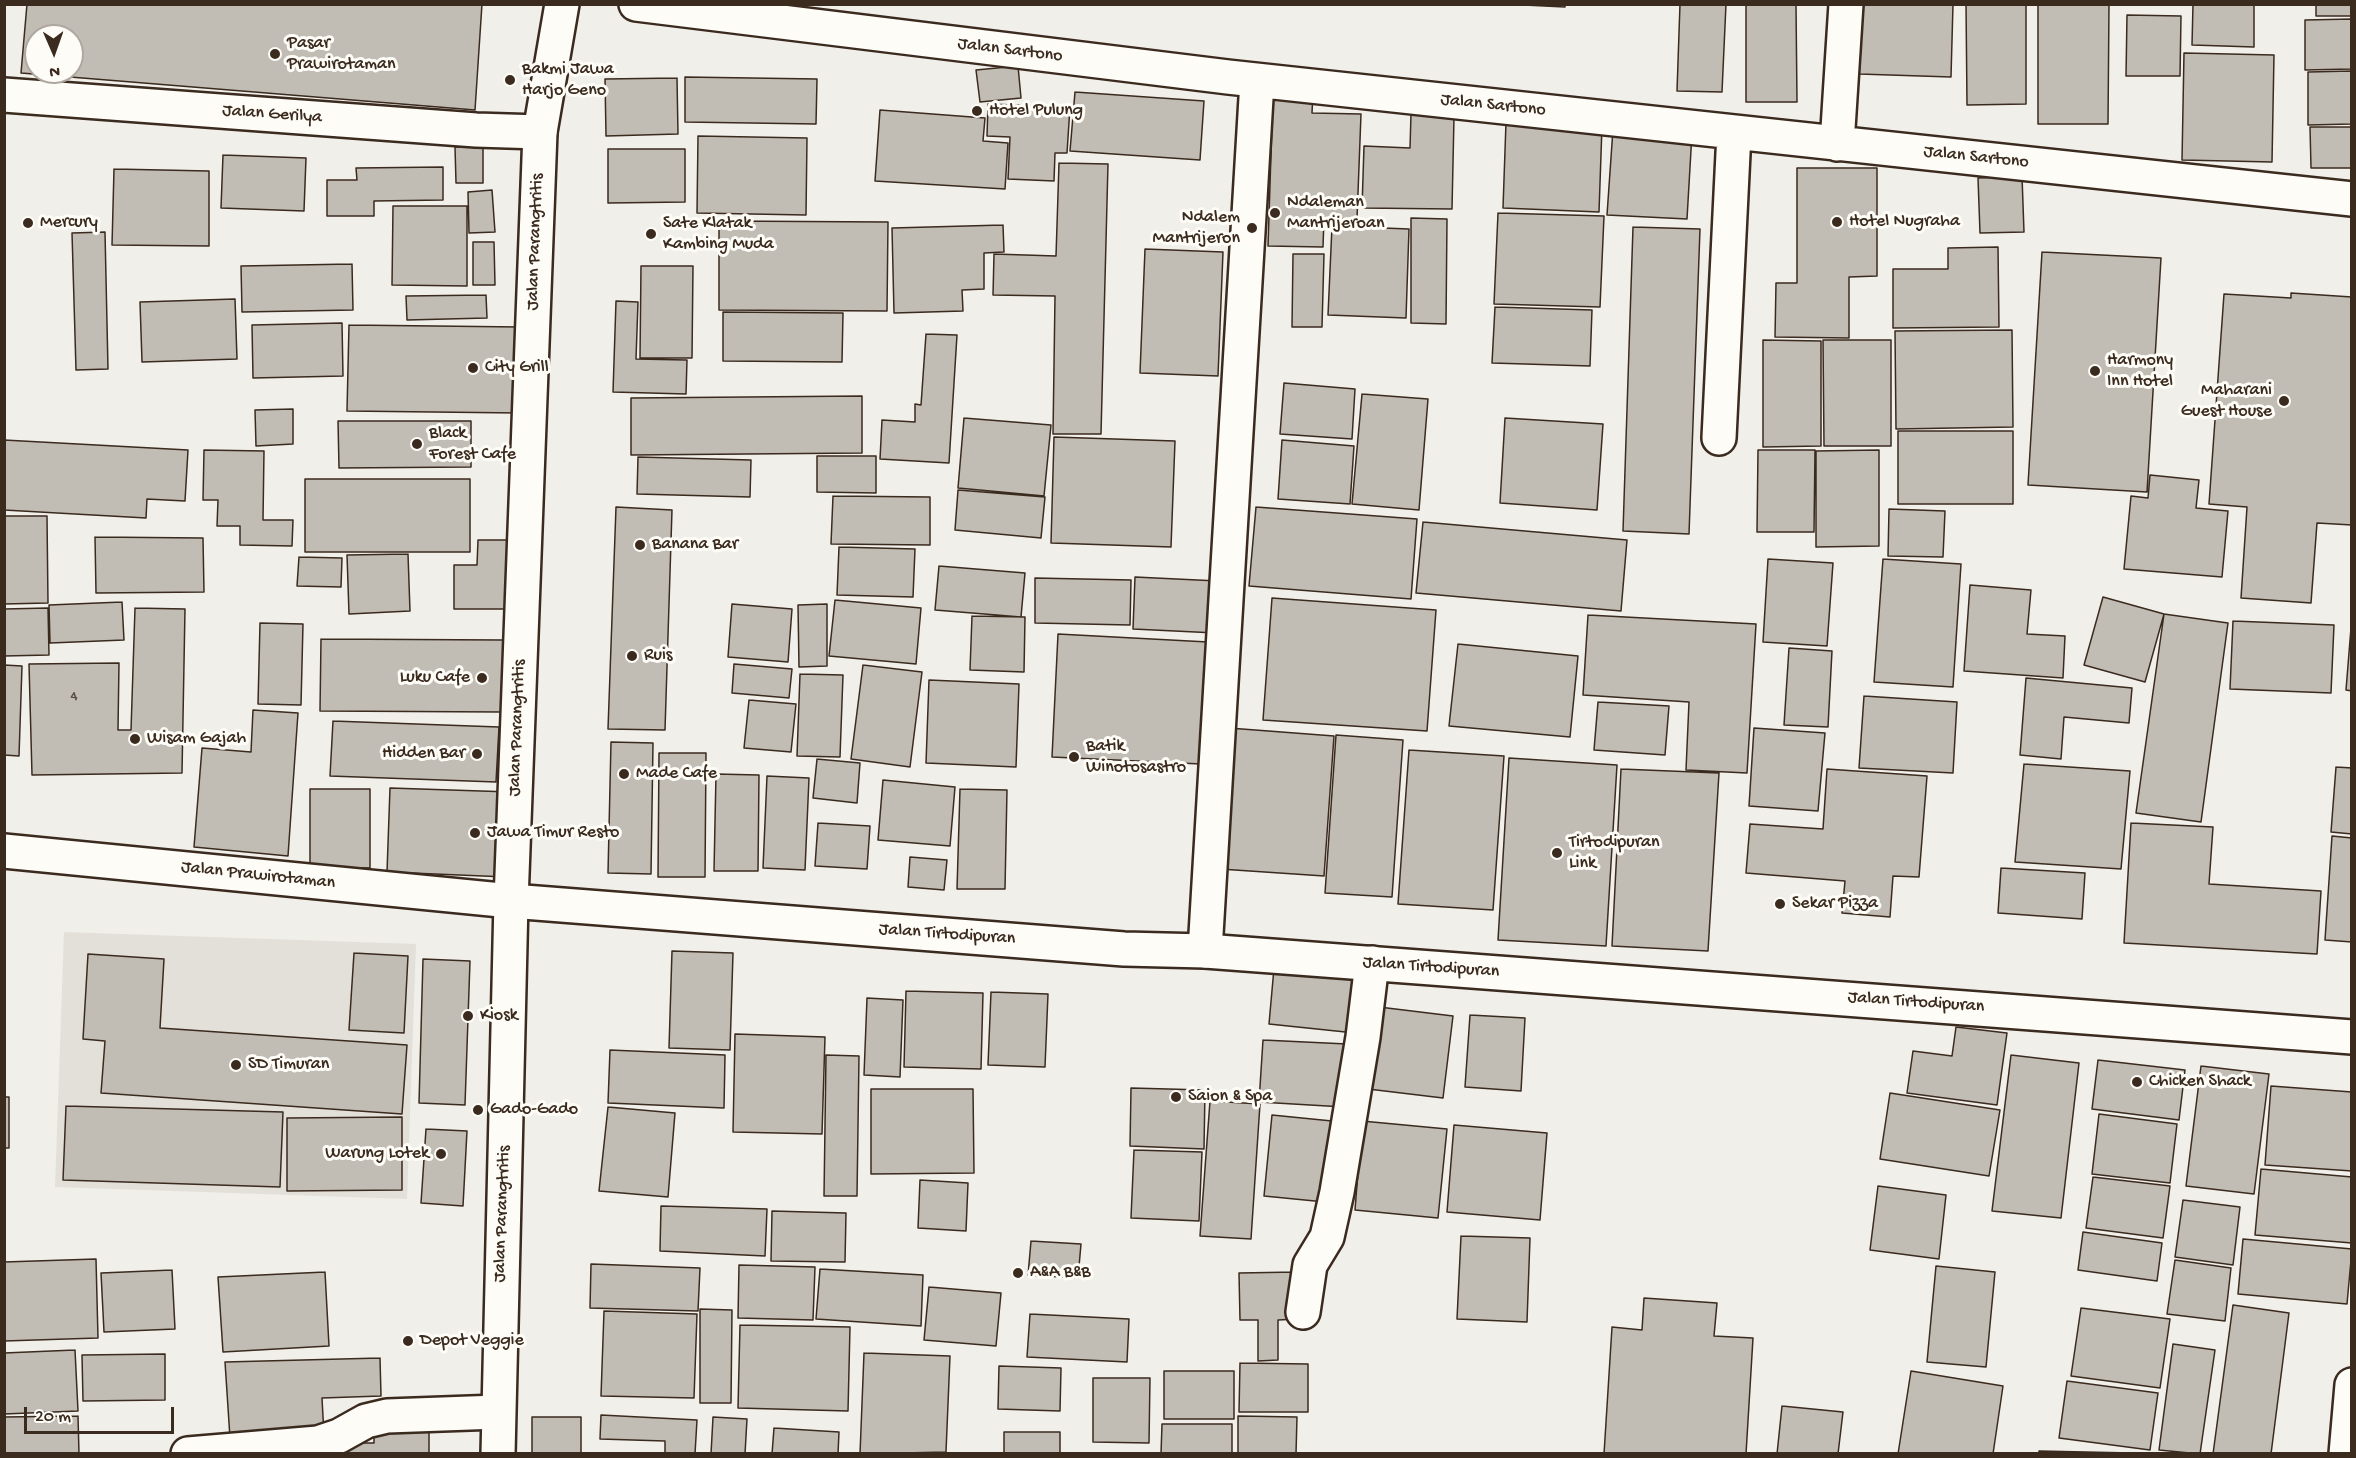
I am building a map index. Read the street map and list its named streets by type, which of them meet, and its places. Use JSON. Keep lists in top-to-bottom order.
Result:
{
  "streets": {
    "street": [
      "Jalan Sartono",
      "Jalan Gerilya",
      "Jalan Parangtritis",
      "Jalan Prawirotaman",
      "Jalan Tirtodipuran"
    ]
  },
  "crossings": [
    ["Jalan Gerilya", "Jalan Parangtritis"],
    ["Jalan Parangtritis", "Jalan Prawirotaman"],
    ["Jalan Parangtritis", "Jalan Tirtodipuran"],
    ["Jalan Prawirotaman", "Jalan Tirtodipuran"]
  ],
  "places": [
    "Pasar Prawirotaman",
    "Bakmi Jawa Harjo Geno",
    "Hotel Pulung",
    "Ndaleman Mantrijeroan",
    "Hotel Nugraha",
    "Mercury",
    "Ndalem Mantrijeron",
    "Sate Klatak Kambing Muda",
    "City Grill",
    "Harmony Inn Hotel",
    "Maharani Guest House",
    "Black Forest Cafe",
    "Banana Bar",
    "Ruis",
    "Luku Cafe",
    "Wisam Gajah",
    "Hidden Bar",
    "Batik Winotosastro",
    "Made Cafe",
    "Jawa Timur Resto",
    "Tirtodipuran Link",
    "Sekar Pizza",
    "Kiosk",
    "SD Timuran",
    "Chicken Shack",
    "Saion & Spa",
    "Gado-Gado",
    "Warung Lotek",
    "A&A B&B",
    "Depot Veggie"
  ],
  "house_numbers": ["4"],
  "scale_bar": "20 m",
  "north": "bottom"
}
